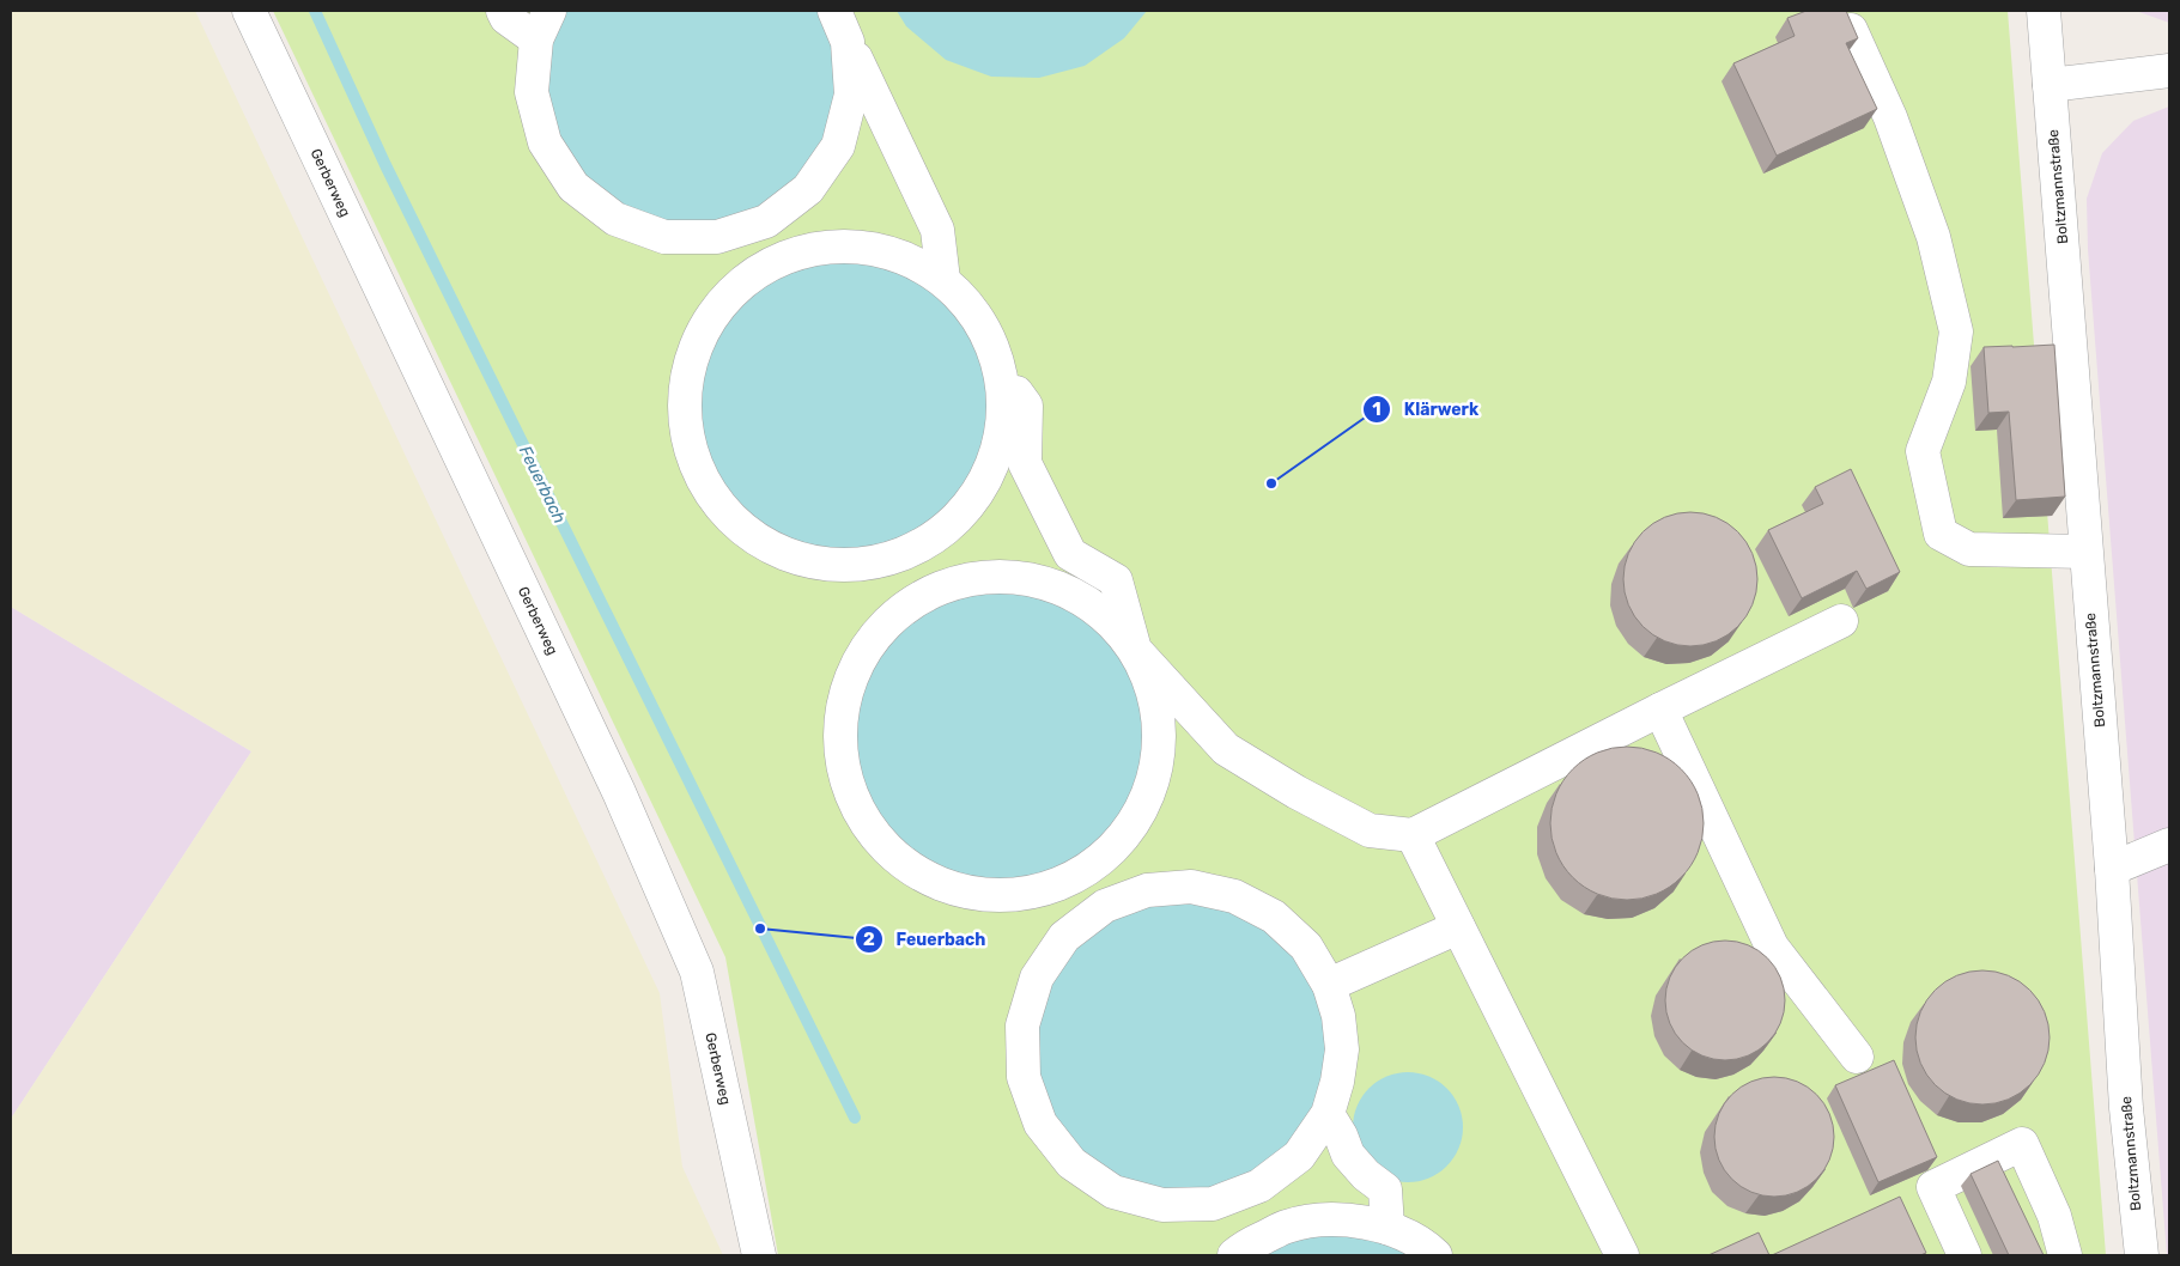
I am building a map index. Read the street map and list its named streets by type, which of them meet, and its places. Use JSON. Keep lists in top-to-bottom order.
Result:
{
  "streets": {
    "street": ["Gerberweg", "Boltzmannstraße"]
  },
  "water": ["Feuerbach"],
  "places": ["Klärwerk", "Feuerbach"]
}
